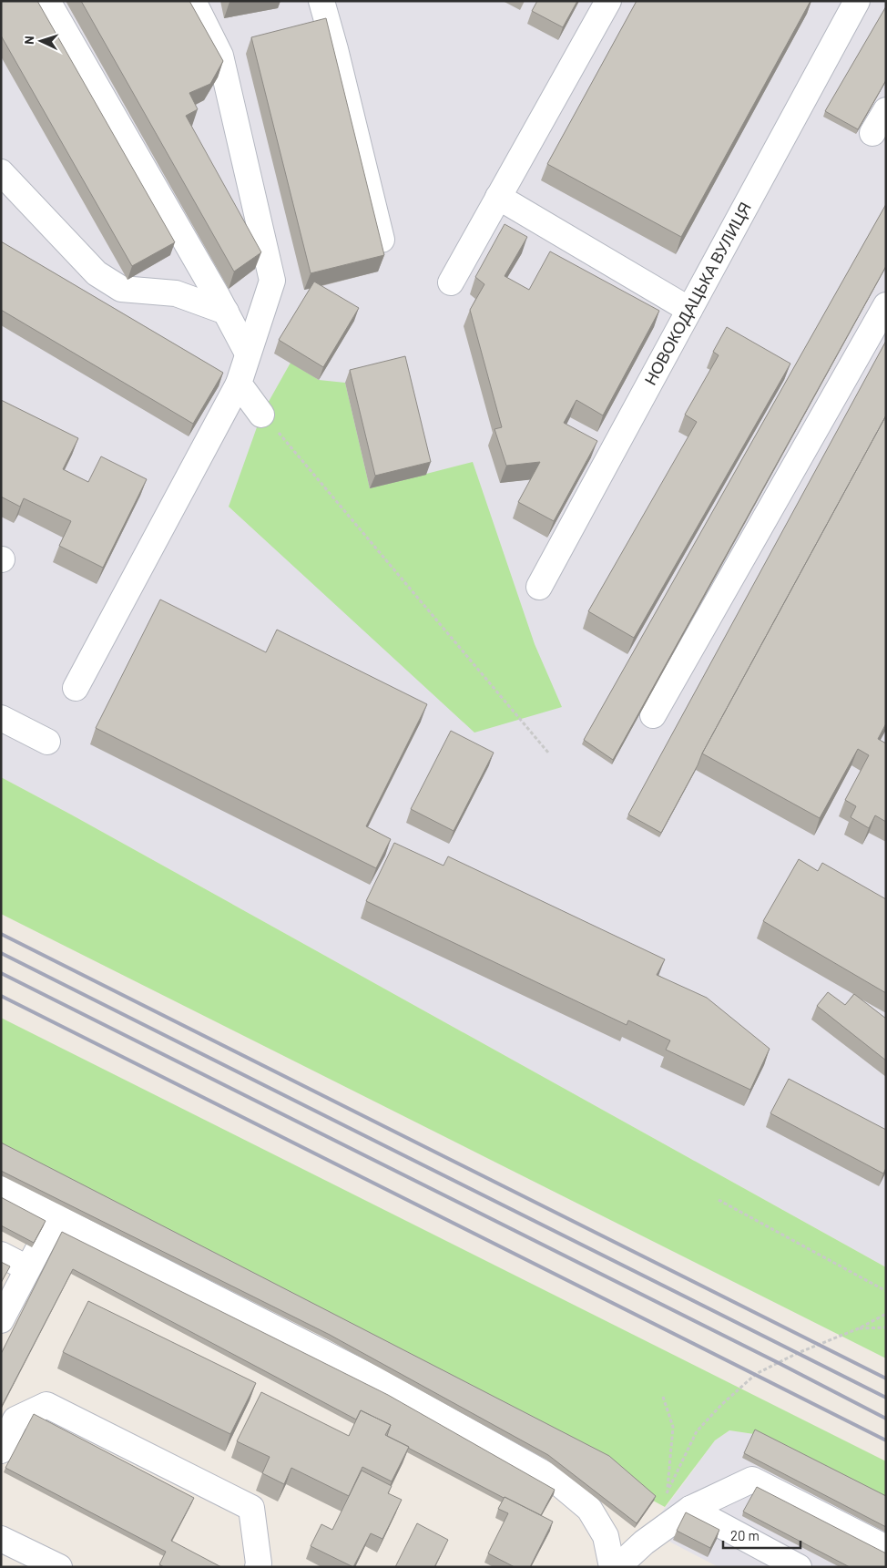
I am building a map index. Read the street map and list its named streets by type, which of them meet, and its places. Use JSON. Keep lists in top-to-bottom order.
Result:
{
  "streets": {
    "street": ["НОВОКОДАЦЬКА ВУЛИЦЯ"]
  },
  "scale_bar": "20 m",
  "north": "left"
}
